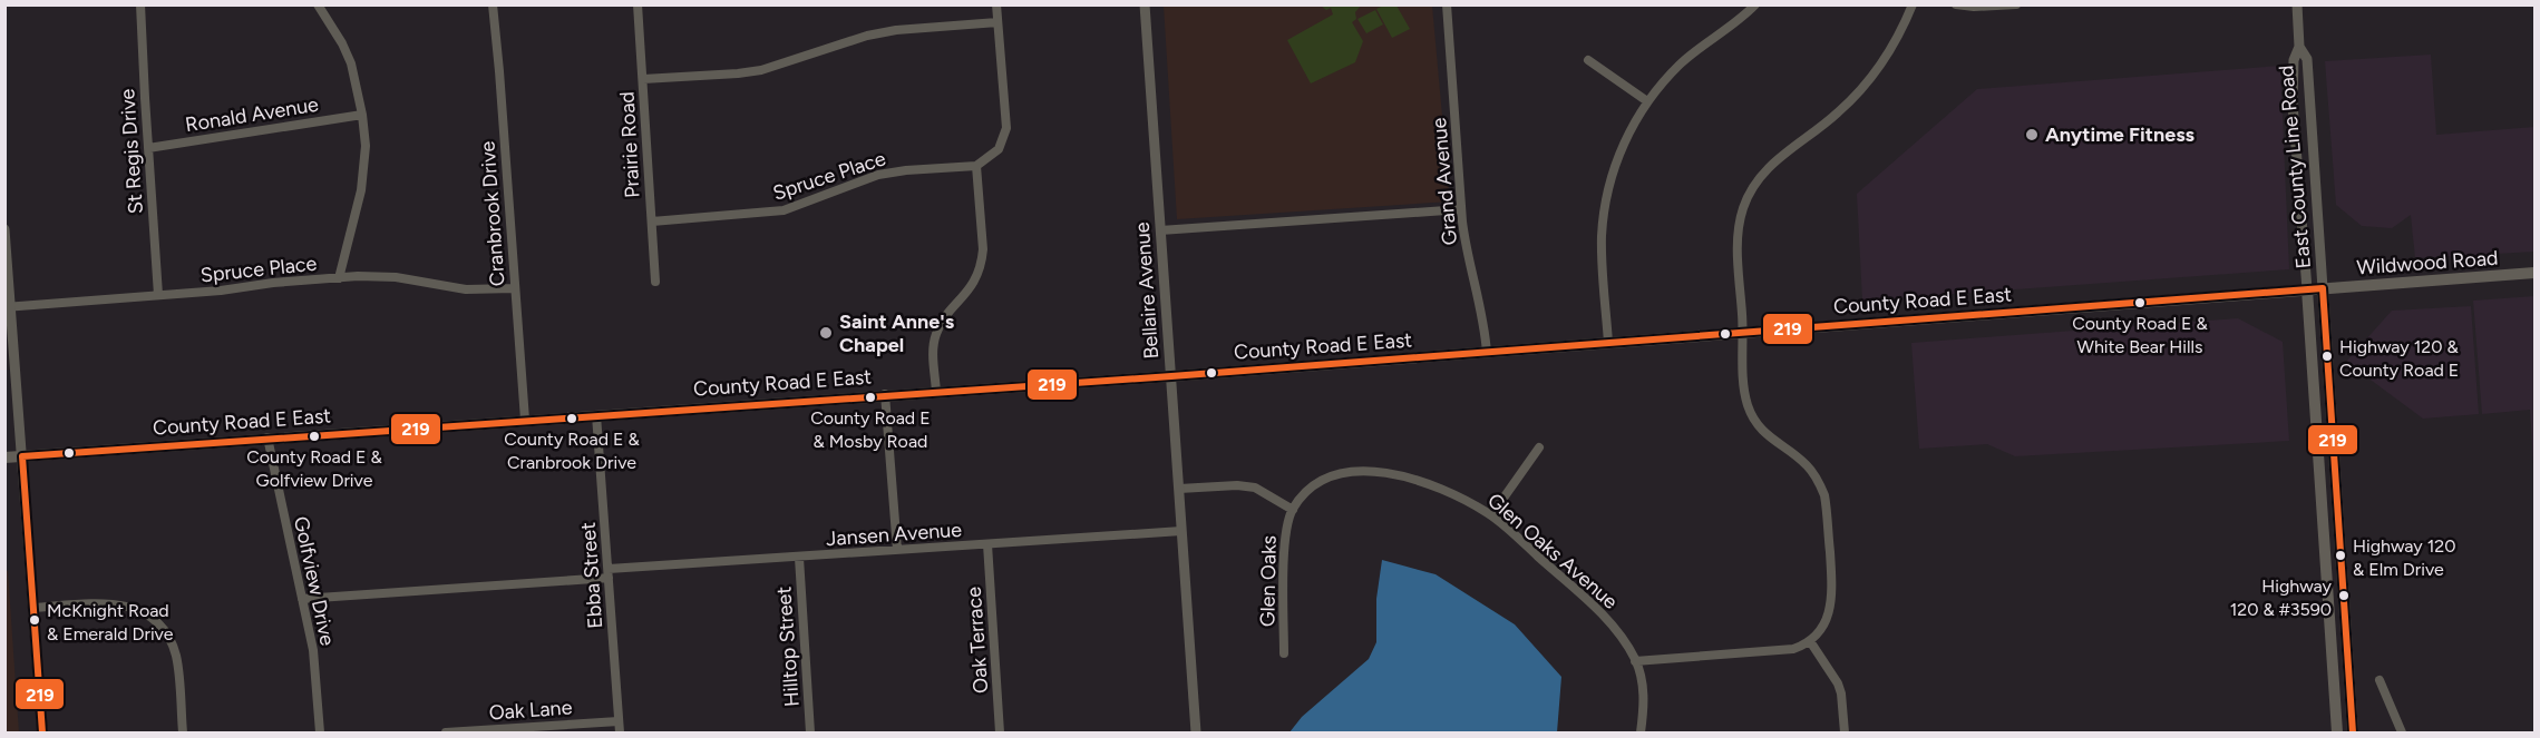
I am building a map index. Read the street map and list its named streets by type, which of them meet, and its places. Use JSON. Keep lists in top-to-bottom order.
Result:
{
  "streets": {
    "main road": ["East County Line Road", "Wildwood Road", "County Road E East"],
    "street": [
      "Ronald Avenue",
      "Prairie Road",
      "St Regis Drive",
      "Spruce Place",
      "Grand Avenue",
      "Cranbrook Drive",
      "Bellaire Avenue",
      "Jansen Avenue",
      "Glen Oaks Avenue",
      "Ebba Street",
      "Golfview Drive",
      "Glen Oaks",
      "Oak Terrace",
      "Hilltop Street",
      "Oak Lane"
    ]
  },
  "crossings": [
    ["Ronald Avenue", "St Regis Drive"],
    ["Prairie Road", "Spruce Place"],
    ["St Regis Drive", "Spruce Place"],
    ["East County Line Road", "Wildwood Road"],
    ["East County Line Road", "County Road E East"],
    ["Spruce Place", "Cranbrook Drive"],
    ["Grand Avenue", "County Road E East"],
    ["Cranbrook Drive", "County Road E East"],
    ["Wildwood Road", "County Road E East"],
    ["Bellaire Avenue", "County Road E East"],
    ["Bellaire Avenue", "Jansen Avenue"],
    ["County Road E East", "Ebba Street"],
    ["County Road E East", "Golfview Drive"],
    ["Jansen Avenue", "Ebba Street"],
    ["Jansen Avenue", "Golfview Drive"],
    ["Jansen Avenue", "Oak Terrace"],
    ["Jansen Avenue", "Hilltop Street"],
    ["Glen Oaks Avenue", "Glen Oaks"],
    ["Ebba Street", "Oak Lane"]
  ],
  "places": [
    "Anytime Fitness",
    "County Road E & White Bear Hills",
    "Saint Anne's Chapel",
    "Highway 120 & County Road E",
    "County Road E & Mosby Road",
    "County Road E & Cranbrook Drive",
    "County Road E & Golfview Drive",
    "Highway 120 & Elm Drive",
    "Highway 120 & #3590",
    "McKnight Road & Emerald Drive"
  ],
  "lines": ["transit line 219"]
}
